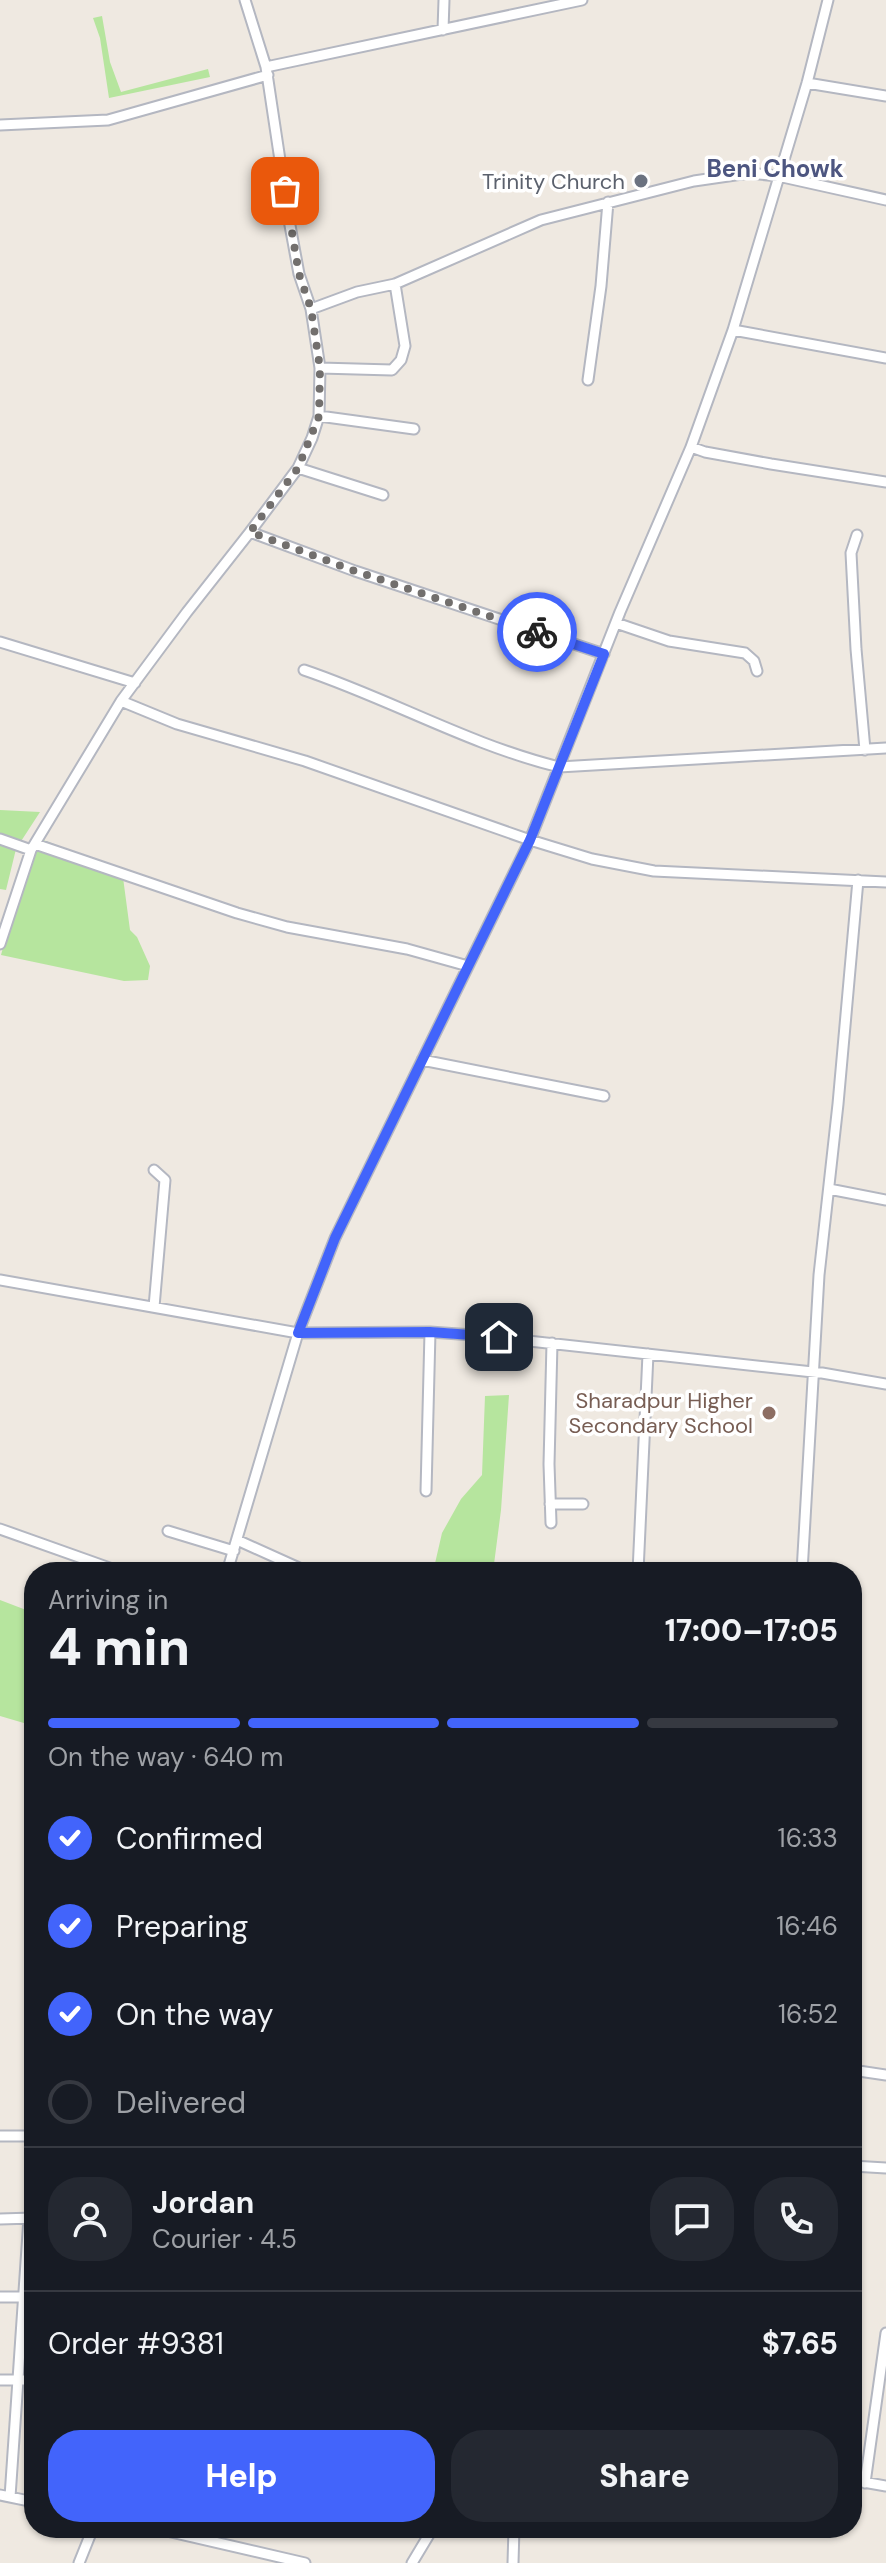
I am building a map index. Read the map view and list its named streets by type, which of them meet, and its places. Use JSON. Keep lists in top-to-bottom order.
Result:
{
  "districts": ["Beni Chowk"],
  "places": ["Trinity Church", "Sharadpur Higher Secondary School"],
  "page": {
    "heading": ["4 min", "Arriving in", "17:00–17:05"],
    "panel": [
      "Jordan",
      "Courier · 4.5",
      "Order #9381",
      "$7.65"
    ],
    "bar": "On the way · 640 m",
    "list": [
      ["Confirmed", "16:33"],
      ["Preparing", "16:46"],
      ["On the way", "16:52"],
      "Delivered"
    ],
    "buttons": ["Help", "Share"]
  }
}
